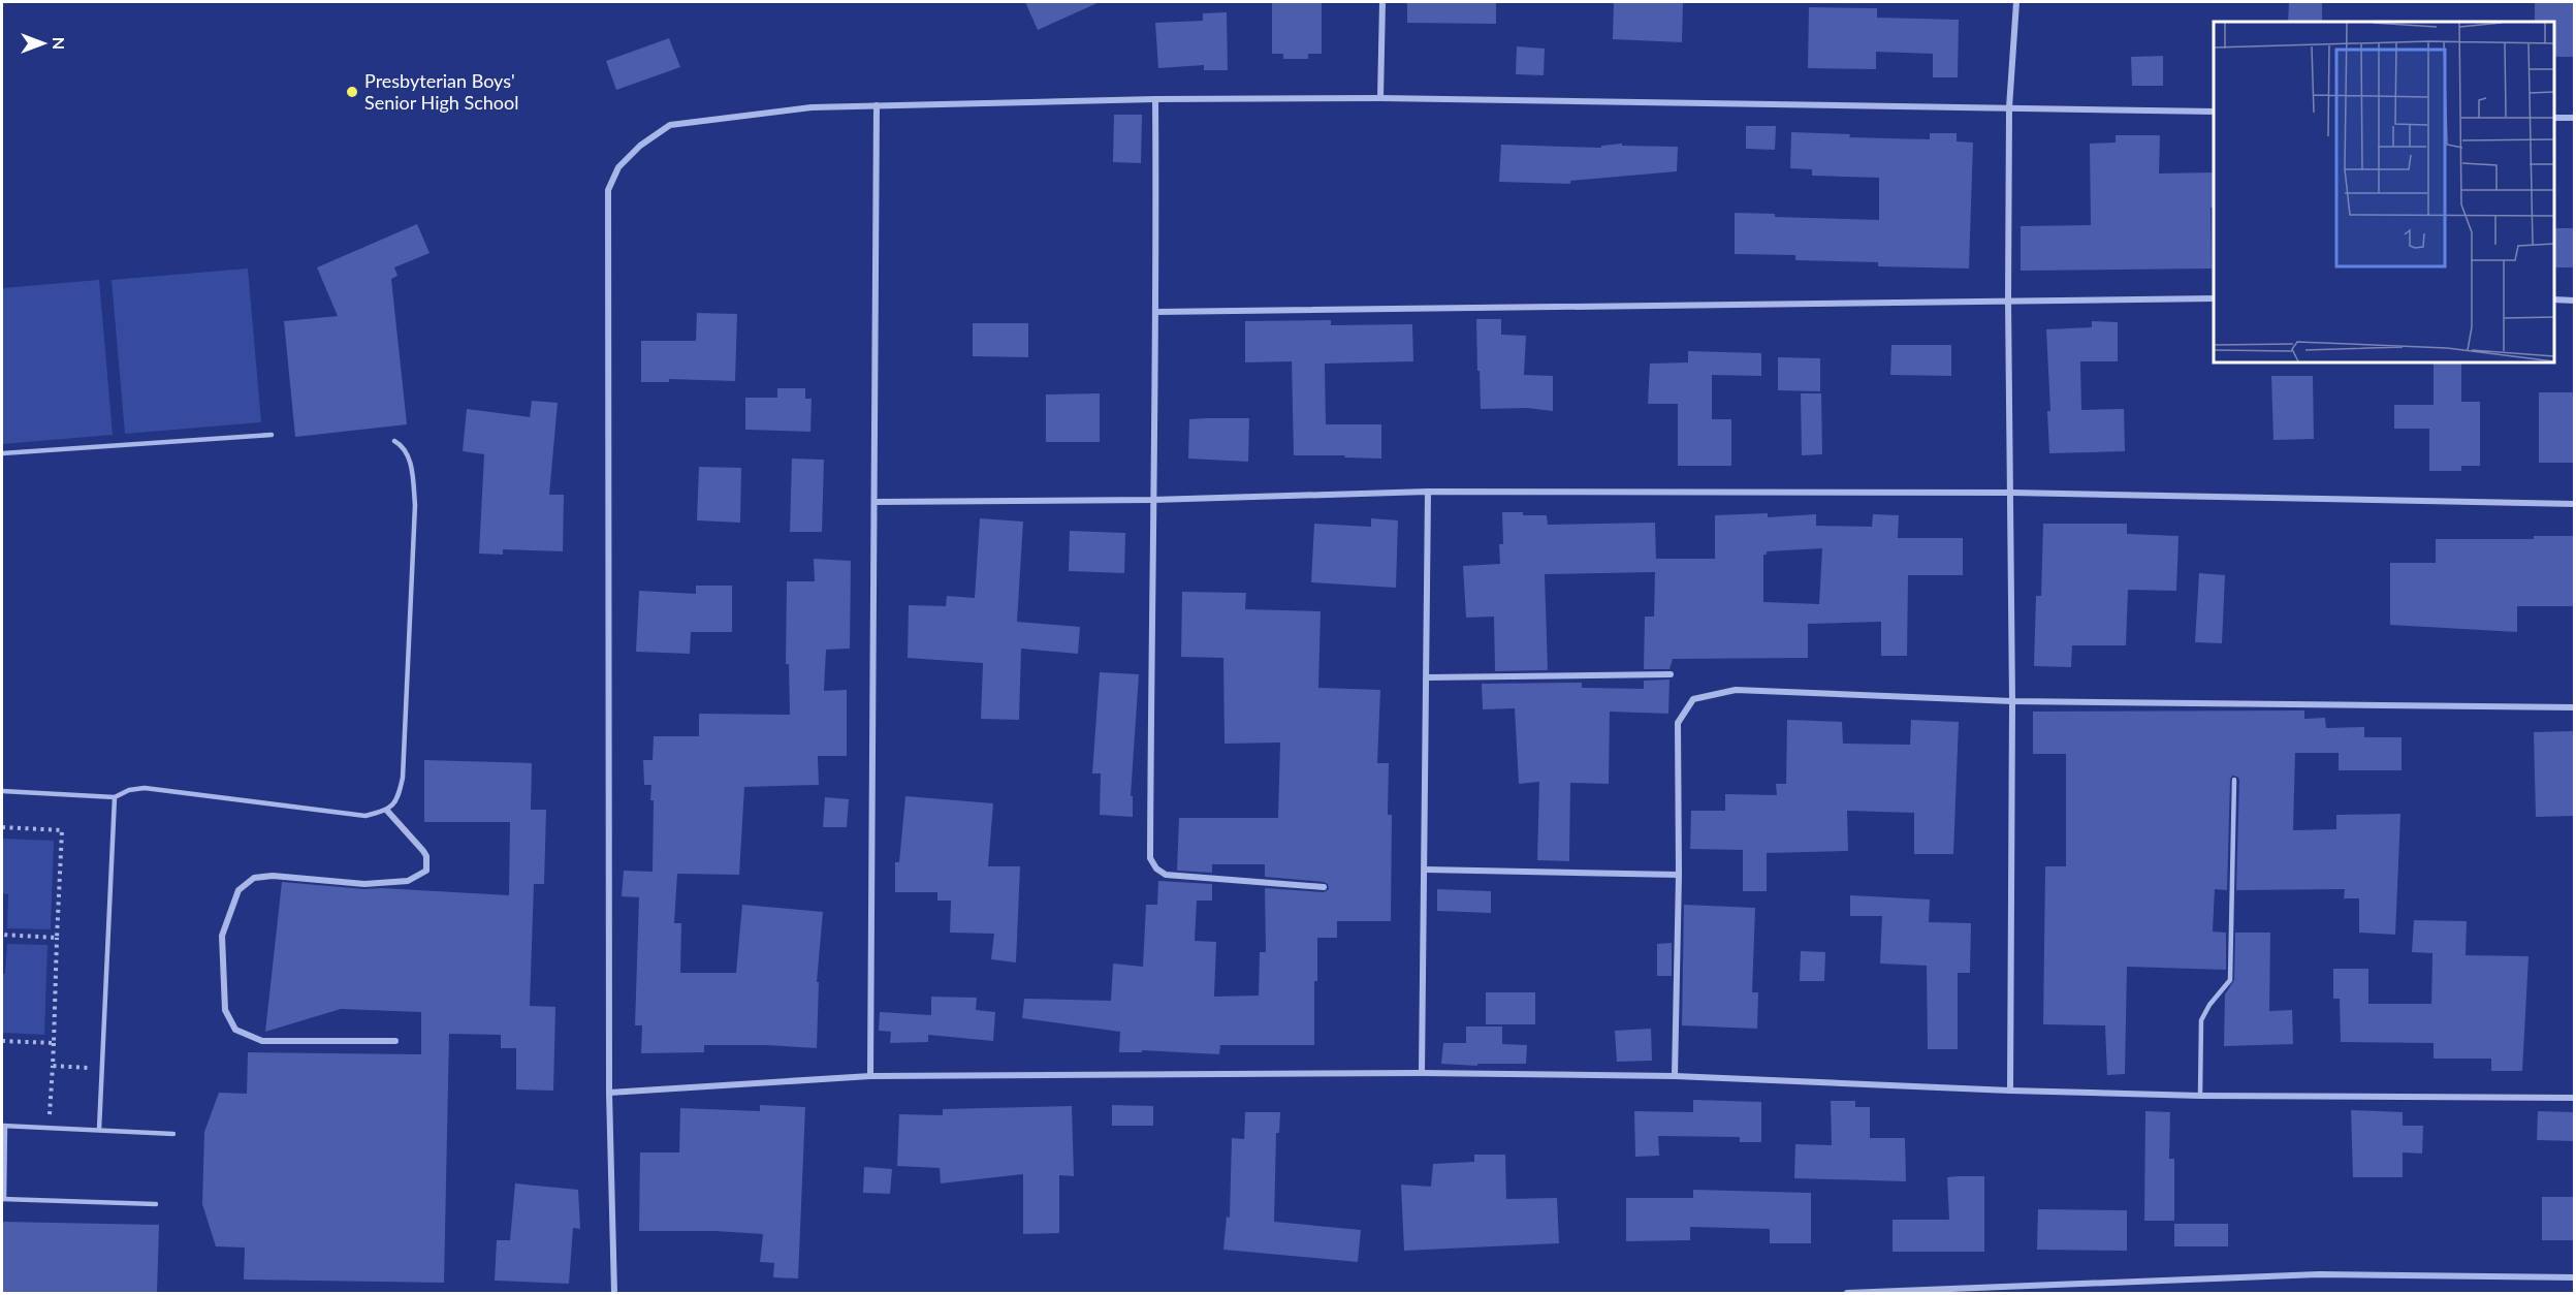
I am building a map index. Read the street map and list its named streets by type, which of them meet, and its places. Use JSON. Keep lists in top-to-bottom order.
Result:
{
  "places": ["Presbyterian Boys' Senior High School"],
  "north": "right"
}
